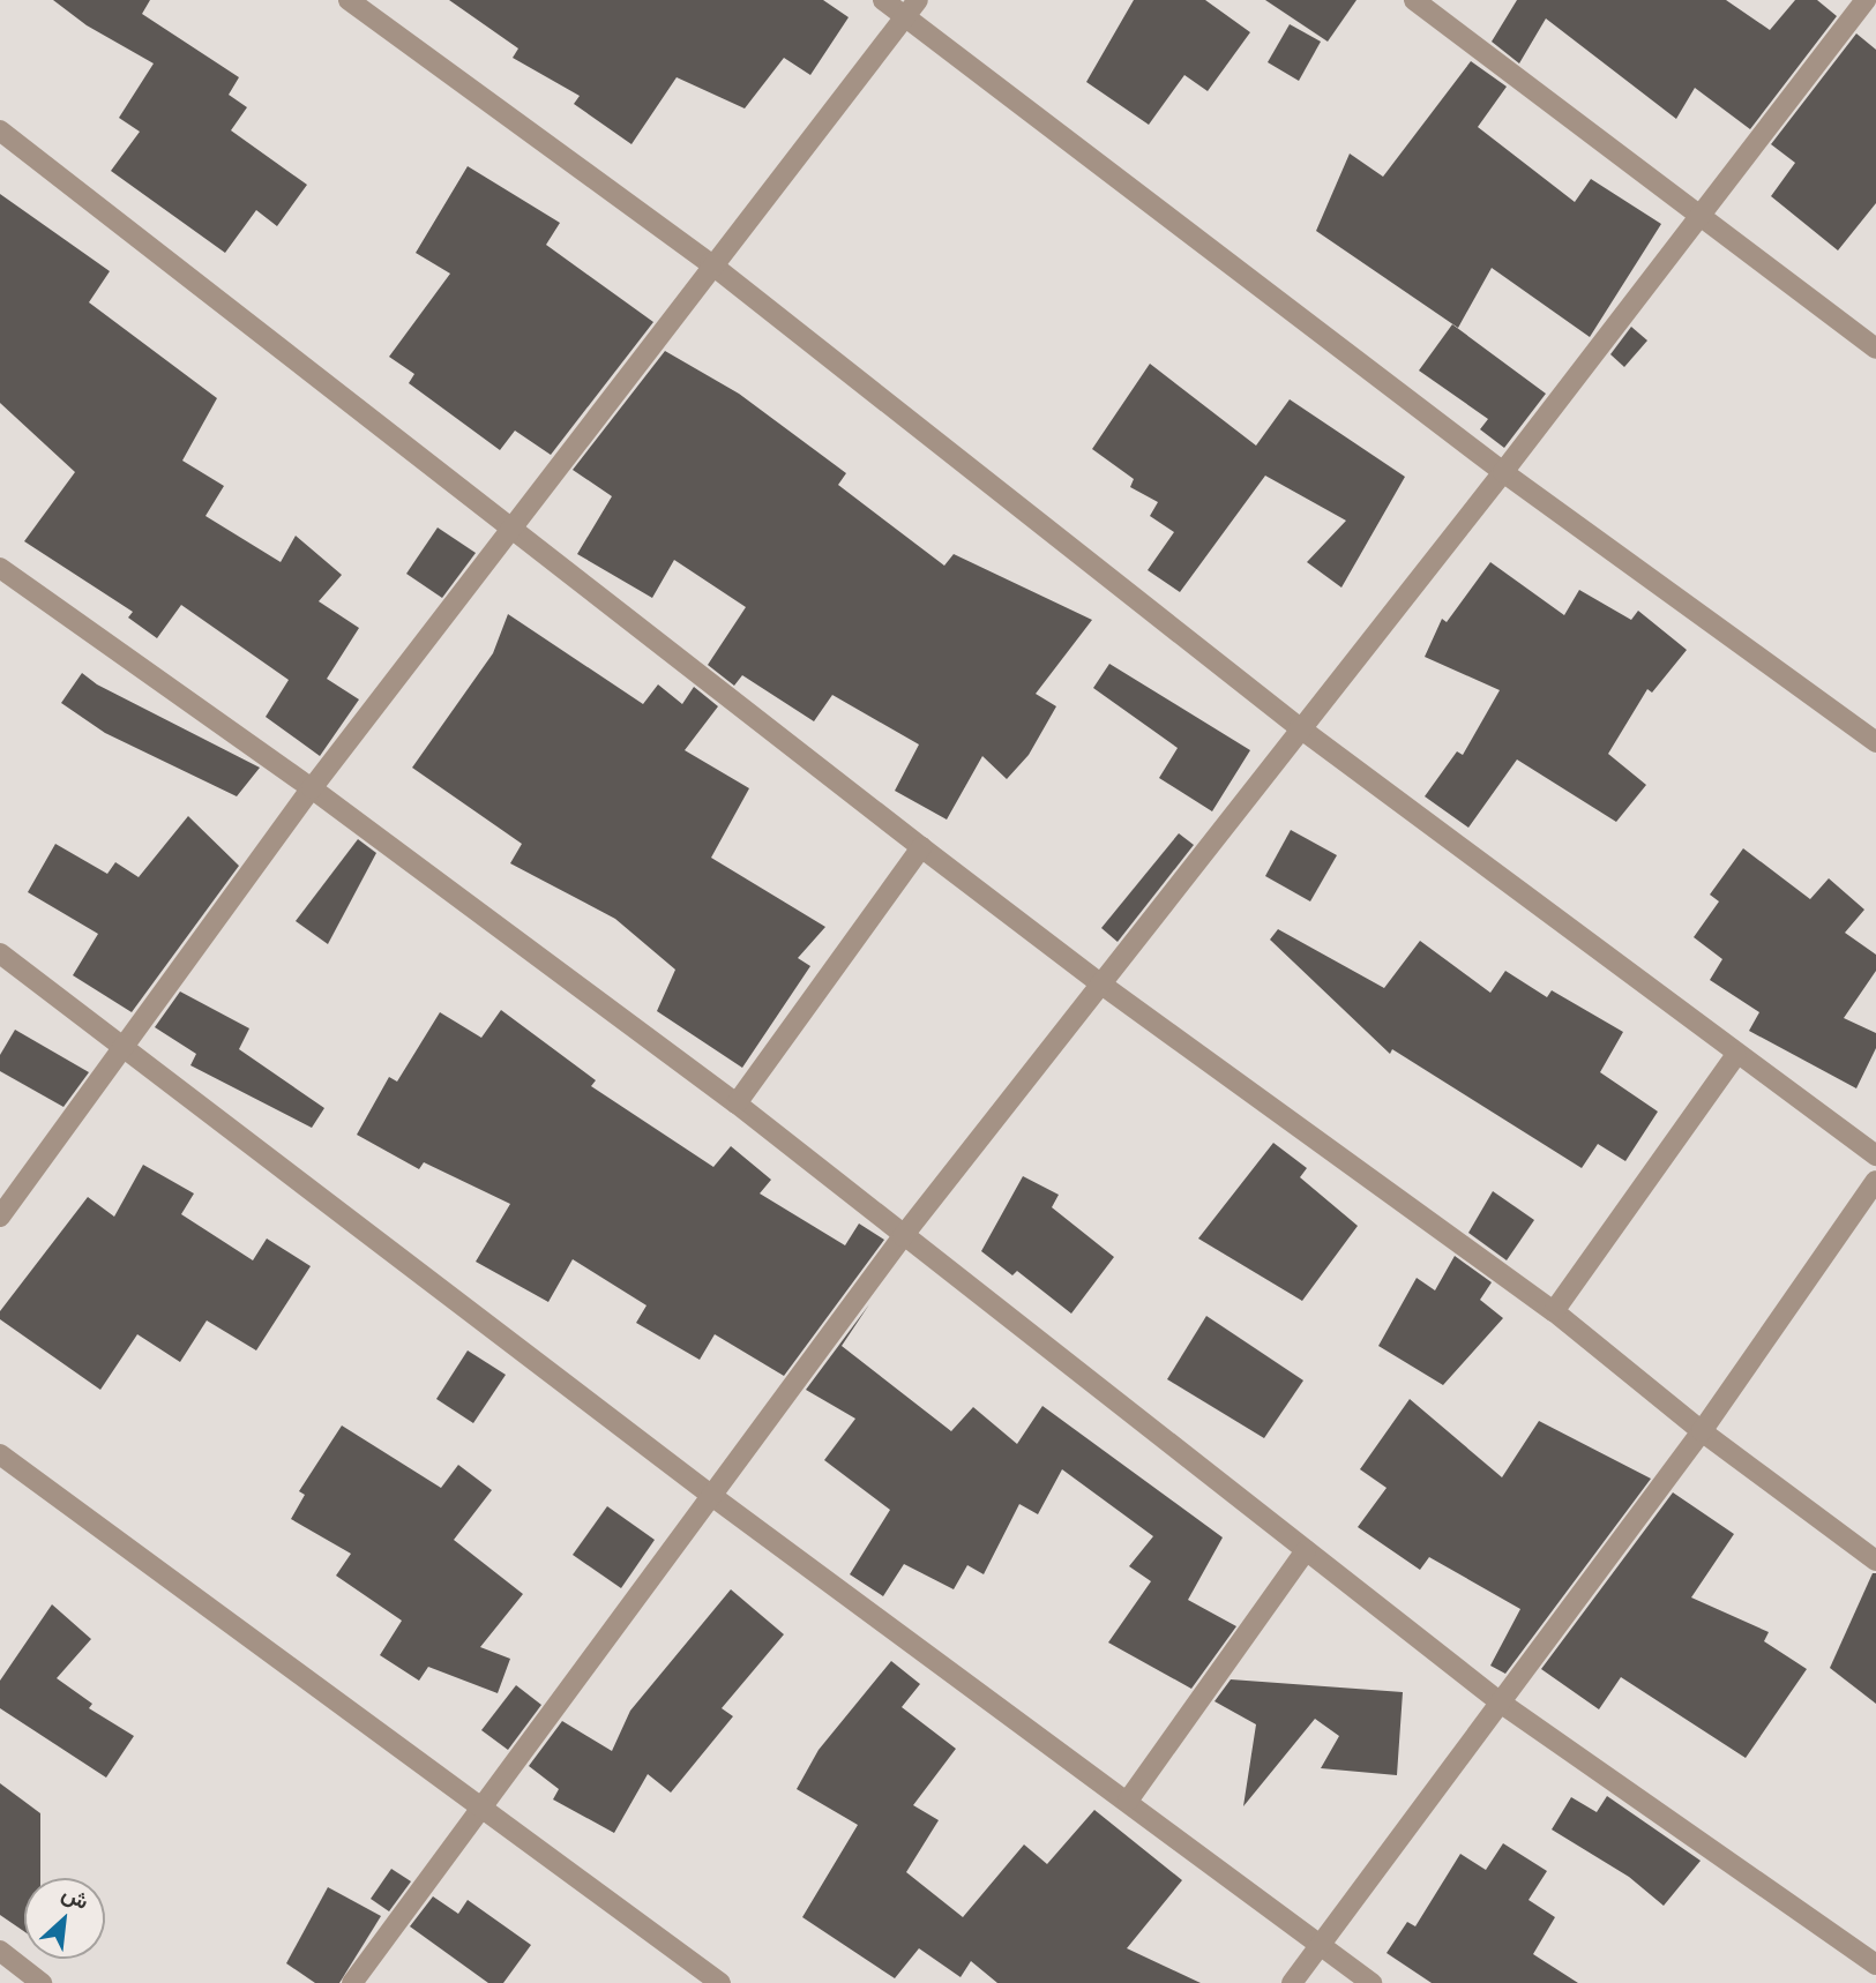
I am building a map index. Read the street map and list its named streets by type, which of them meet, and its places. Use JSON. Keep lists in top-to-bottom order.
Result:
{
  "north": "top right"
}
